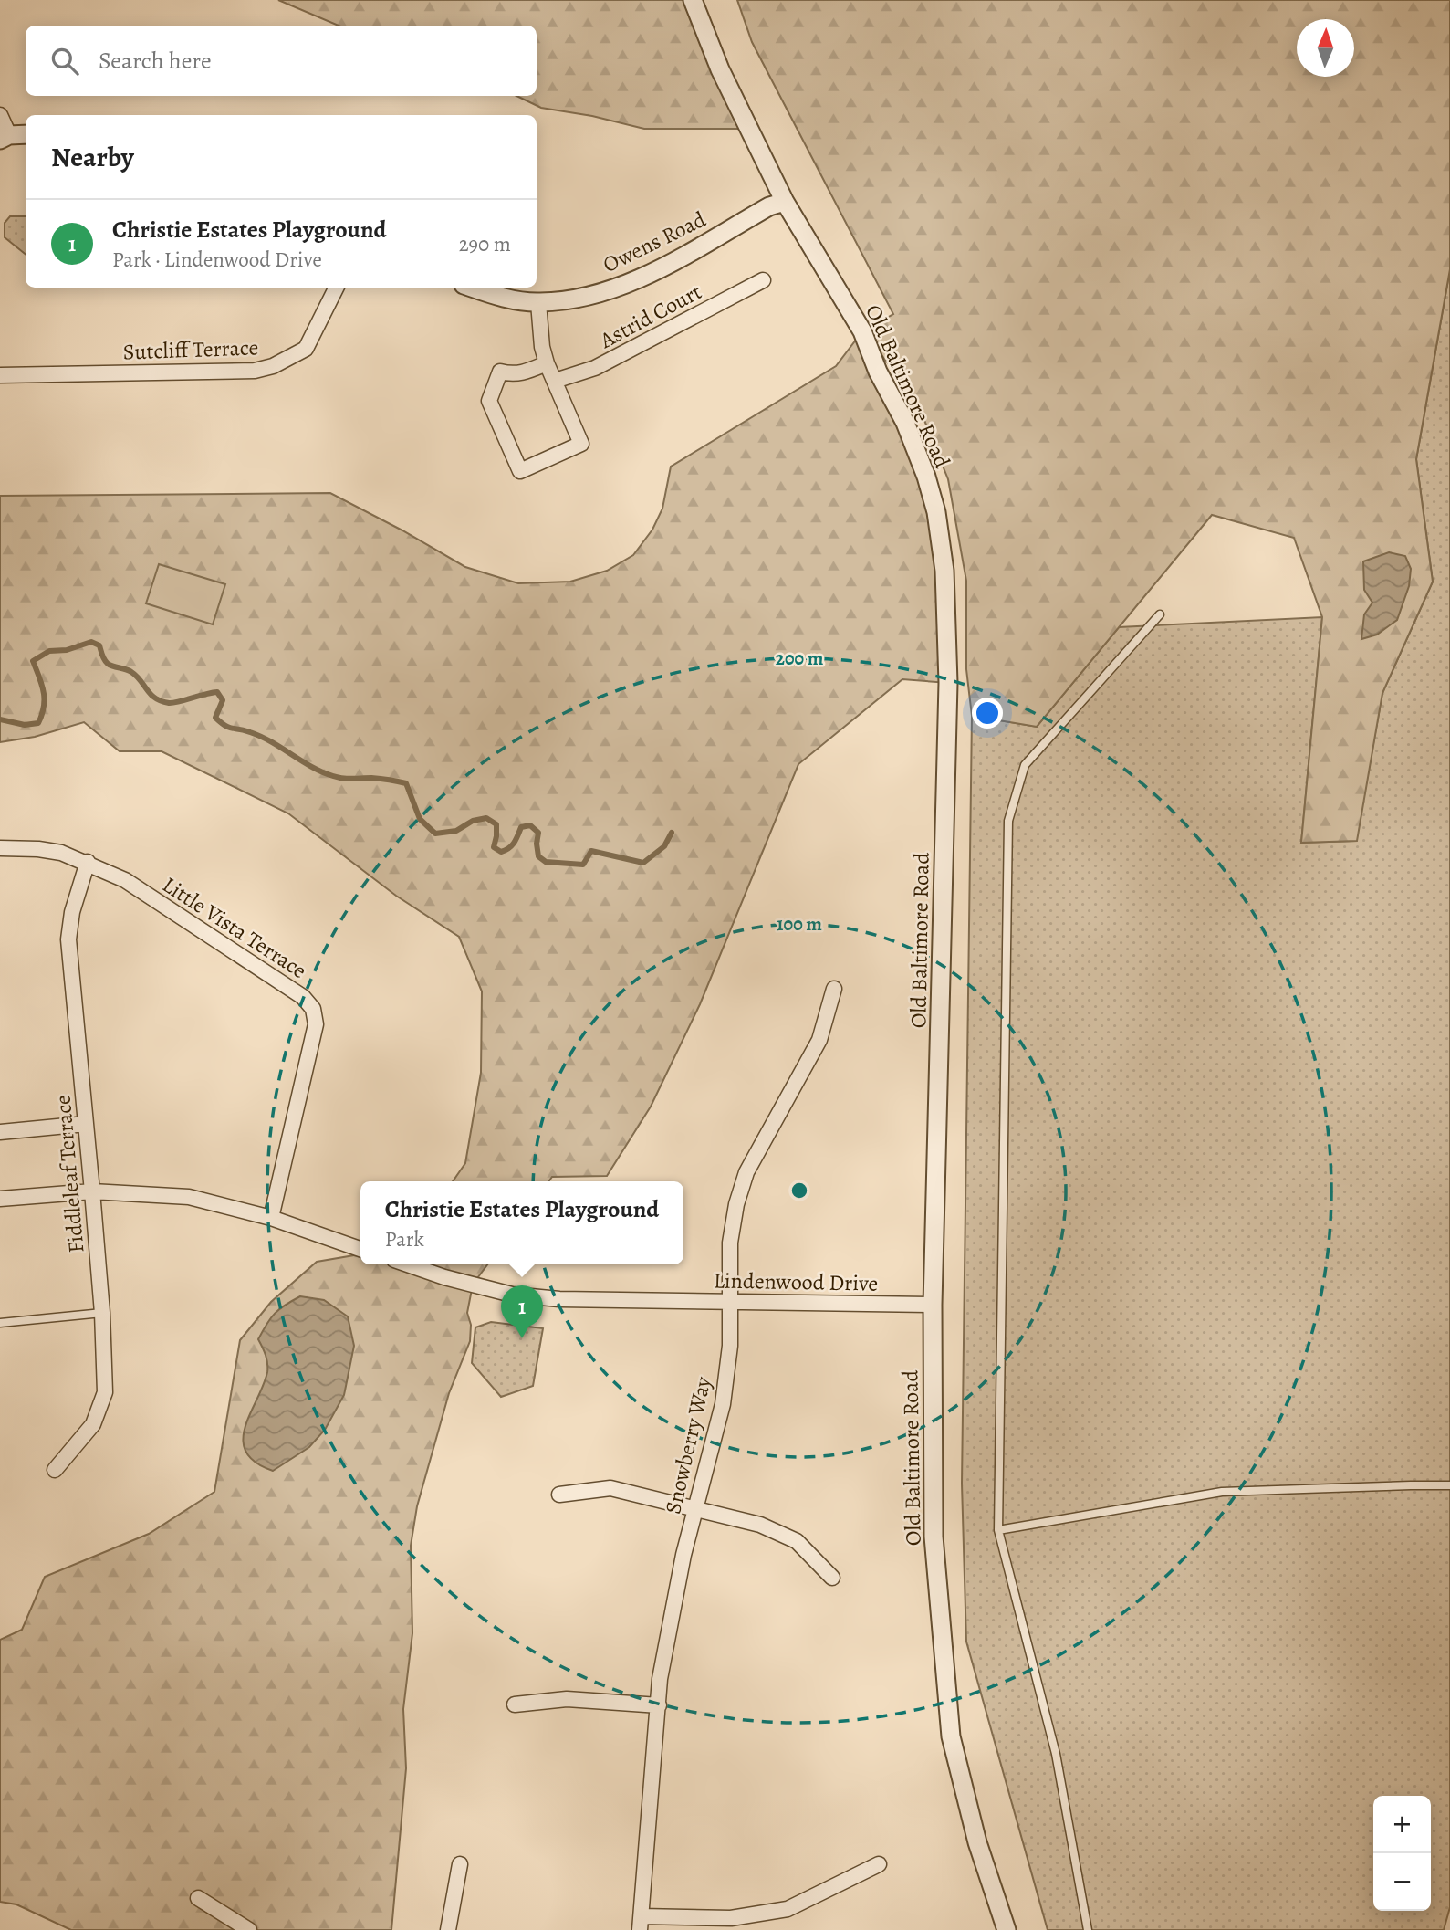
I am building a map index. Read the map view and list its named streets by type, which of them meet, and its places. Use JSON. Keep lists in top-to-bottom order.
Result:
{
  "streets": {
    "street": [
      "Owens Road",
      "Astrid Court",
      "Sutcliff Terrace",
      "Old Baltimore Road",
      "Little Vista Terrace",
      "Fiddleleaf Terrace",
      "Lindenwood Drive",
      "Snowberry Way"
    ]
  },
  "crossings": [
    ["Owens Road", "Old Baltimore Road"],
    ["Old Baltimore Road", "Lindenwood Drive"],
    ["Little Vista Terrace", "Fiddleleaf Terrace"],
    ["Lindenwood Drive", "Snowberry Way"]
  ],
  "north": "top",
  "page": {
    "search": "Search here",
    "heading": "Nearby",
    "list": [
      {
        "mark": "1",
        "name": "Christie Estates Playground",
        "note": "Park · Lindenwood Drive",
        "value": "290 m"
      }
    ],
    "popup": ["Christie Estates Playground", "Park"],
    "pins": "1",
    "map_buttons": ["+", "−"]
  },
  "rings": ["200 m", "100 m"]
}
